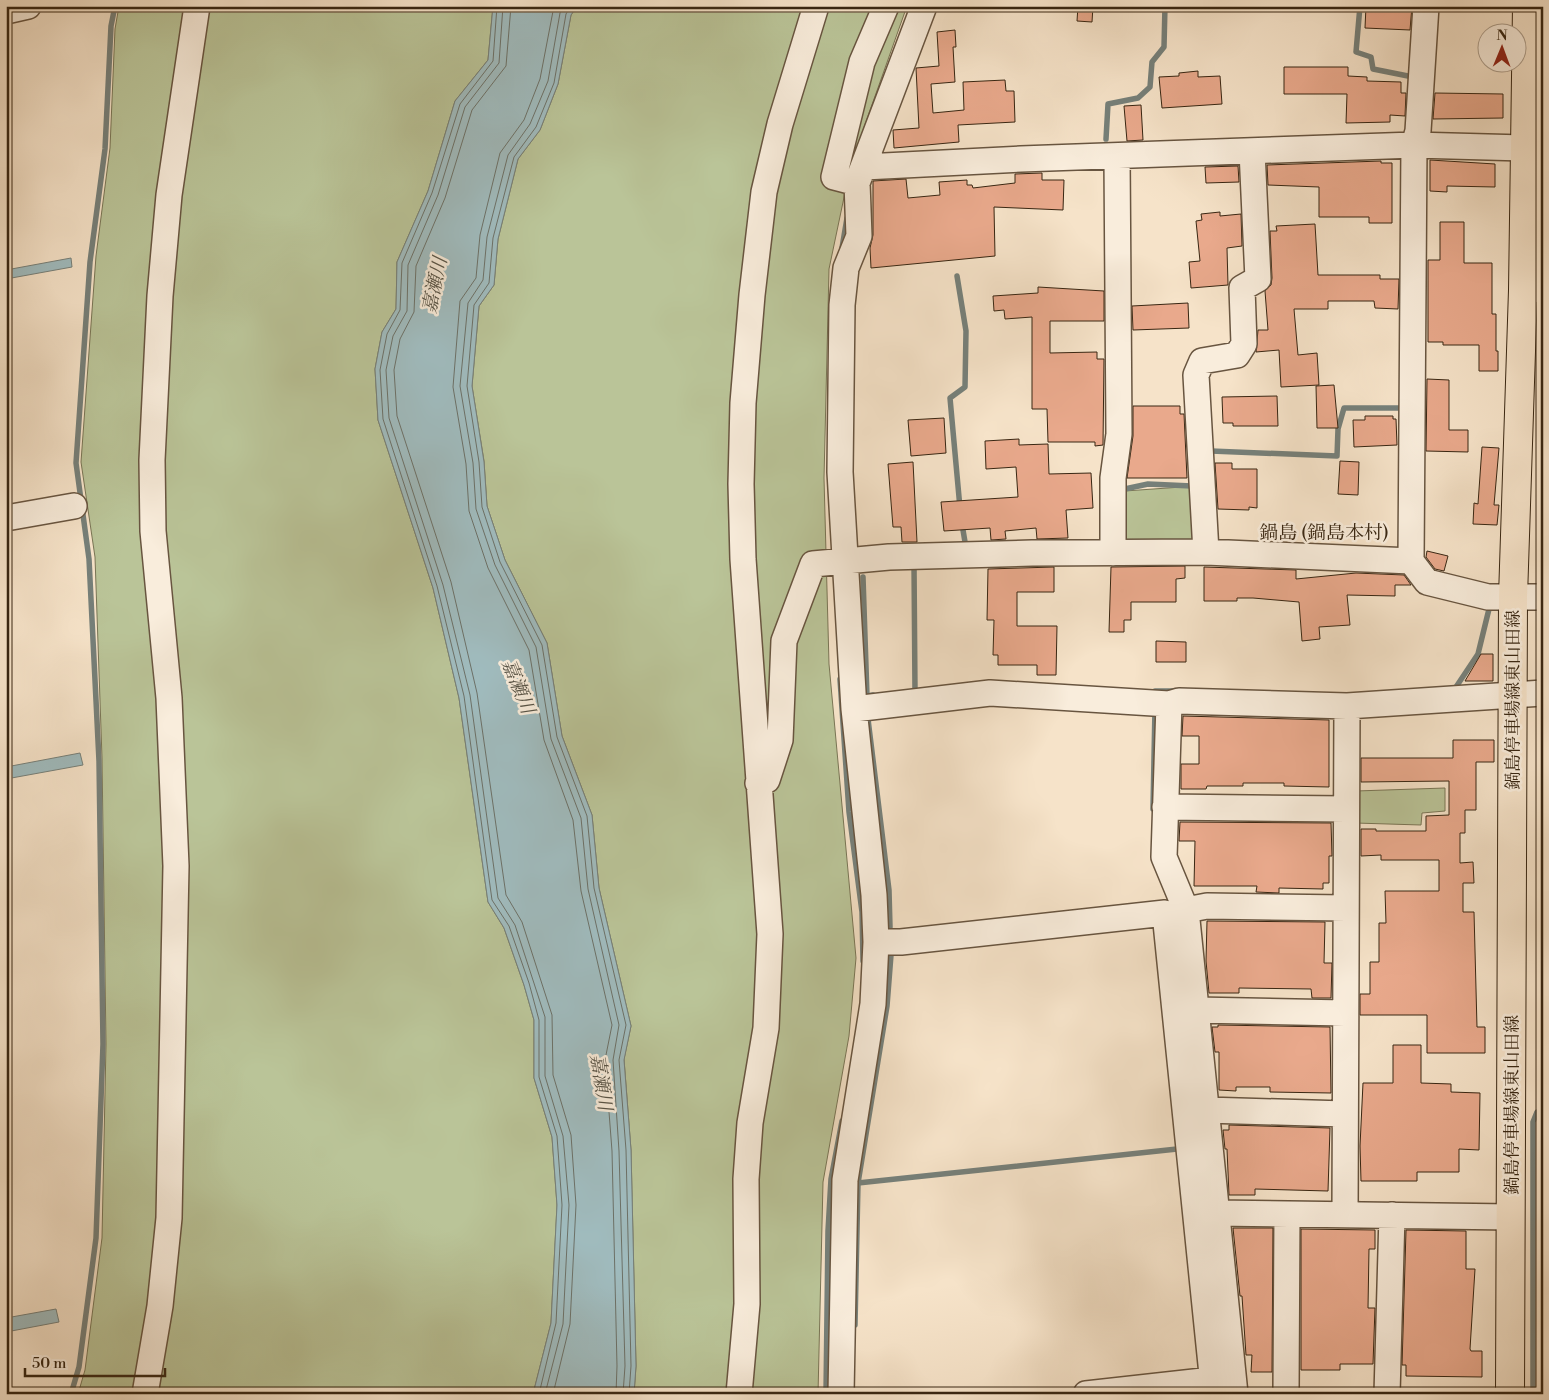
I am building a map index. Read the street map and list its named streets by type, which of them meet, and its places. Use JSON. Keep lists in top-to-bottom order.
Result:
{
  "streets": {
    "main road": ["鍋島停車場線東山田線"]
  },
  "districts": ["鍋島 (鍋島本村)"],
  "water": ["嘉瀬川"],
  "scale_bar": "50 m",
  "north": "top"
}
